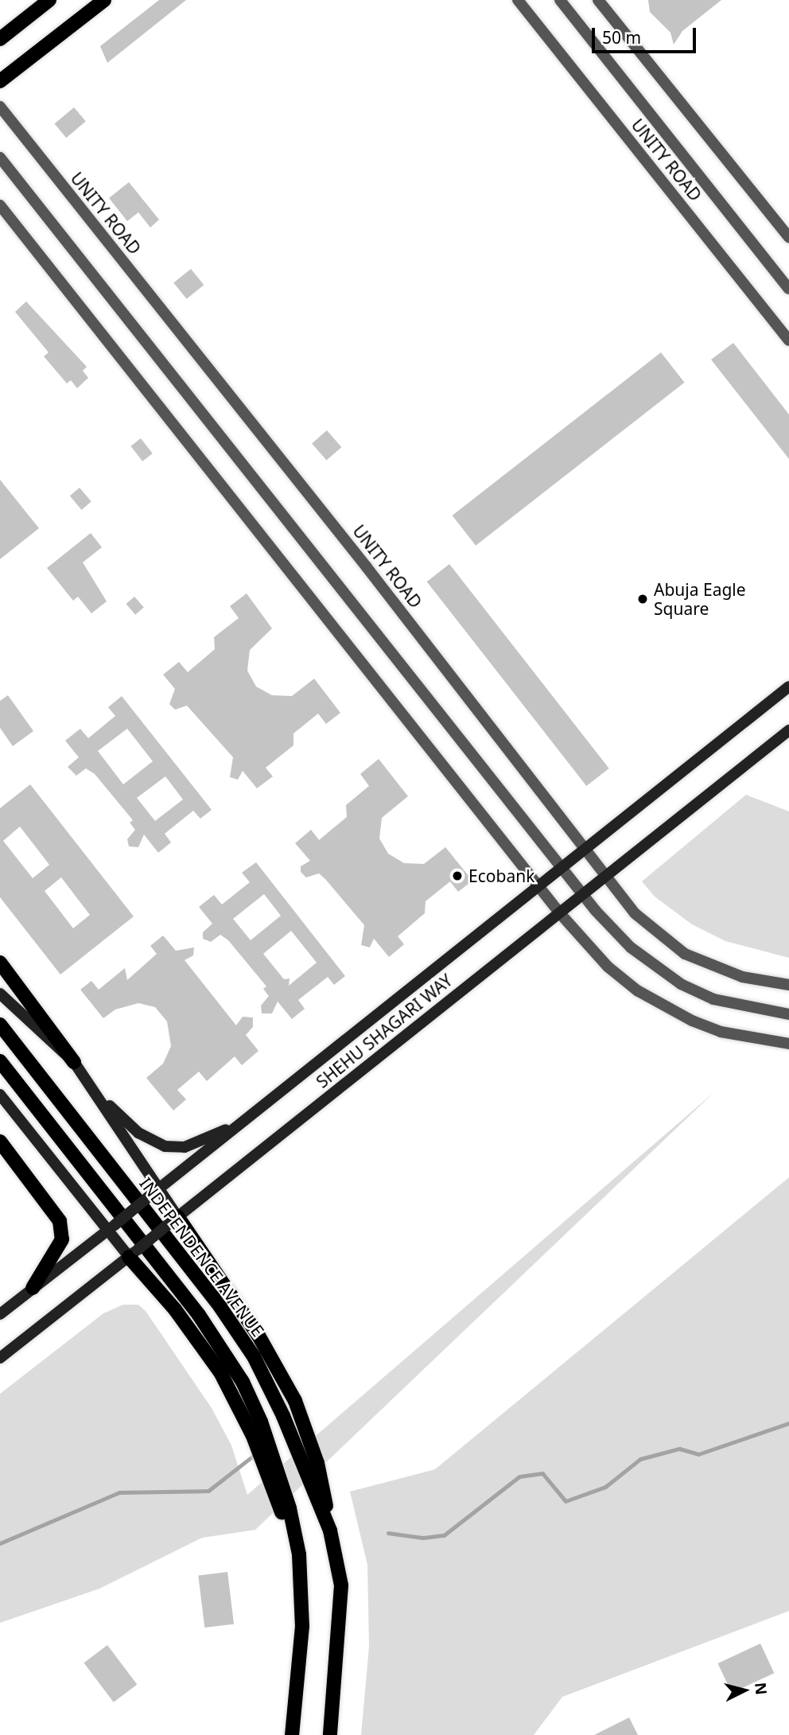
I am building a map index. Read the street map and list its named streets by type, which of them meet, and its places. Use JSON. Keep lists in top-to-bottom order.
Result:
{
  "streets": {
    "main road": ["SHEHU SHAGARI WAY", "INDEPENDENCE AVENUE"],
    "street": ["UNITY ROAD"]
  },
  "crossings": [
    ["UNITY ROAD", "SHEHU SHAGARI WAY"],
    ["SHEHU SHAGARI WAY", "INDEPENDENCE AVENUE"]
  ],
  "places": ["Abuja Eagle Square", "Ecobank"],
  "scale_bar": "50 m",
  "north": "right"
}
